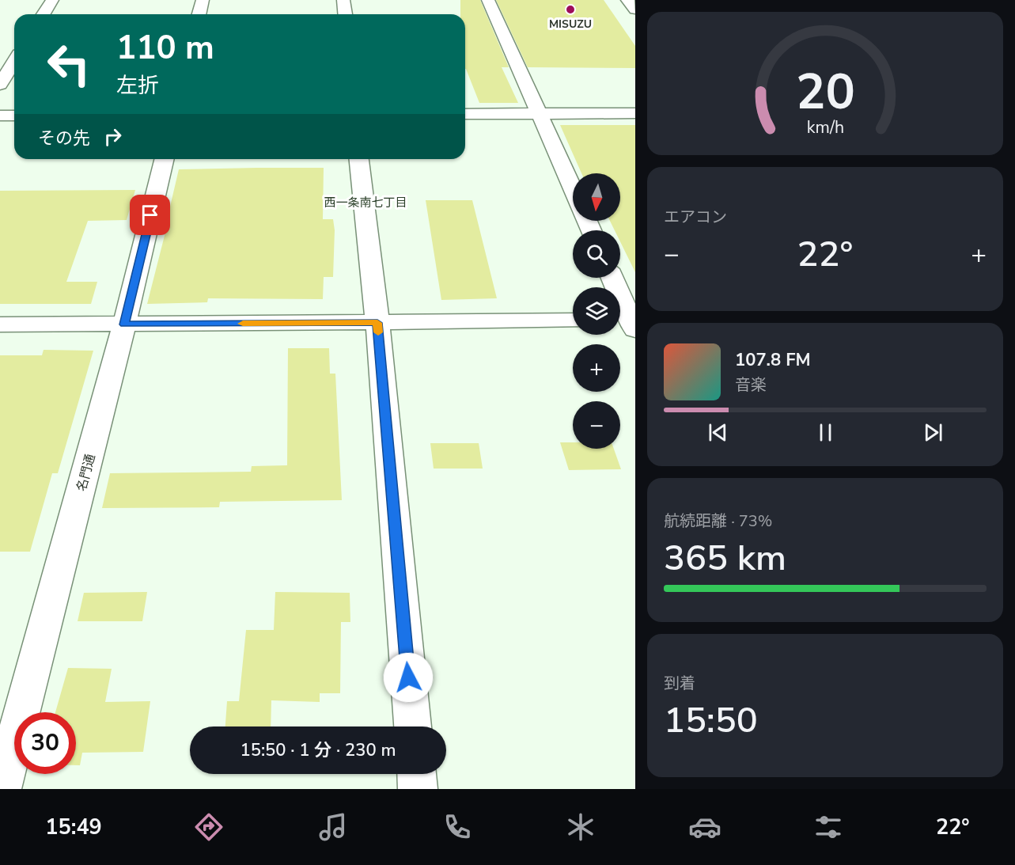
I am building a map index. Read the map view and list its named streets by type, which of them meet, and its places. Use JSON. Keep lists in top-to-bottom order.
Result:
{
  "streets": {
    "main road": ["名門通"]
  },
  "districts": ["西一条南七丁目"],
  "places": ["MISUZU"],
  "north": "bottom",
  "page": {
    "turn": ["110 m", "左折"],
    "then": "その先",
    "tile": [
      "エアコン",
      ["航続距離 · 73%", "365 km"],
      ["到着", "15:50"]
    ],
    "map_buttons": ["+", "−"],
    "heat": ["−", "22°", "+"],
    "song": ["107.8 FM", "音楽"],
    "limit": "30",
    "trip": "15:50 · 1 分 · 230 m",
    "tabs": ["15:49", "22°"],
    "gauge": ["20", "km/h"]
  }
}
